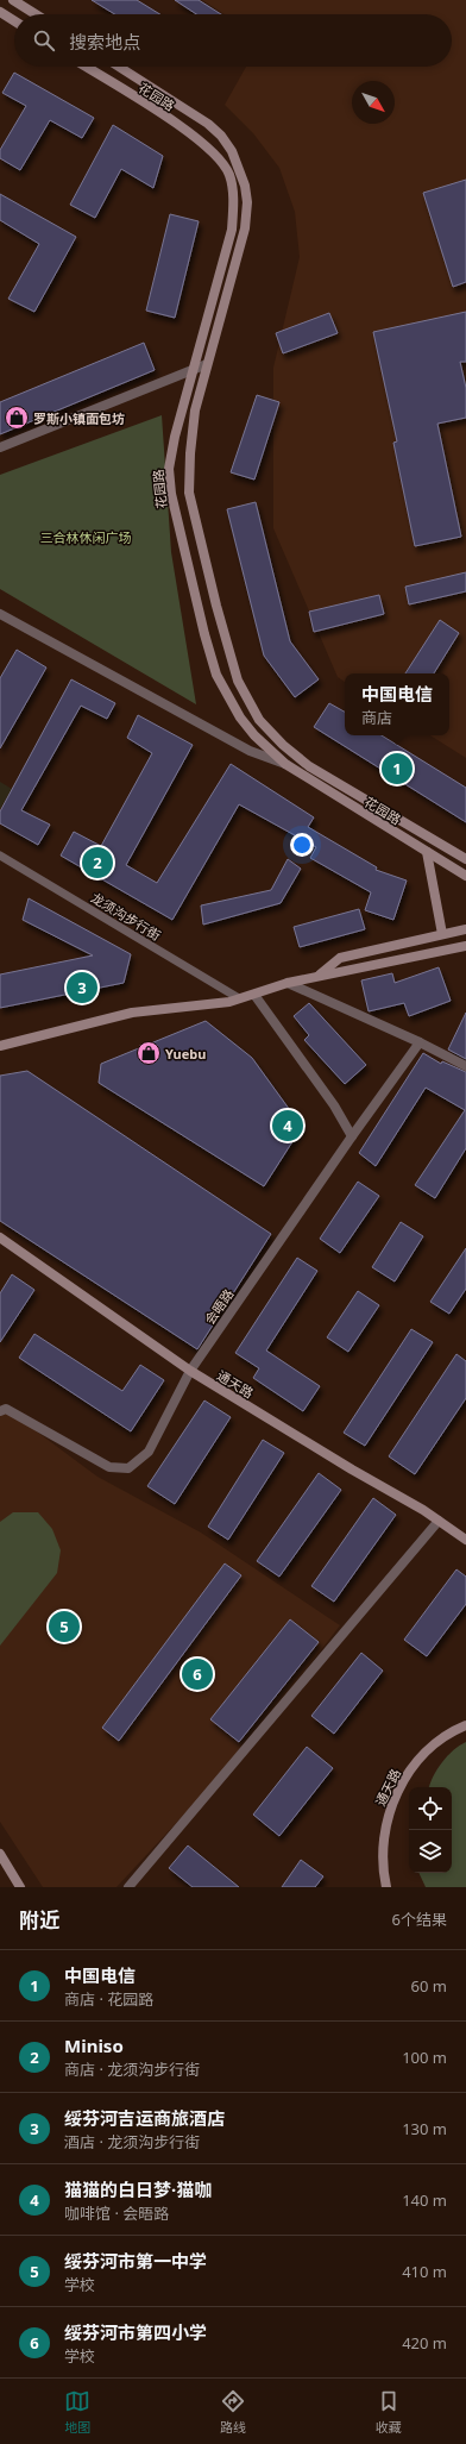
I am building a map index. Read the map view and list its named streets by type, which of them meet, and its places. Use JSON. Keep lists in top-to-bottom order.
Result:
{
  "streets": {
    "main road": ["花园路", "通天路"],
    "street": ["龙须沟步行街", "会晤路"]
  },
  "crossings": [
    ["会晤路", "通天路"]
  ],
  "parks": ["三合林休闲广场"],
  "places": {
    "shop": ["罗斯小镇面包坊", "Yuebu"]
  },
  "north": "bottom right",
  "page": {
    "search": "搜索地点",
    "popup": ["中国电信", "商店"],
    "pins": [
      "1",
      "2",
      "3",
      "4",
      "5",
      "6"
    ],
    "heading": ["附近", "6个结果"],
    "list": [
      {
        "mark": "1",
        "name": "中国电信",
        "note": "商店 · 花园路",
        "value": "60 m"
      },
      {
        "mark": "2",
        "name": "Miniso",
        "note": "商店 · 龙须沟步行街",
        "value": "100 m"
      },
      {
        "mark": "3",
        "name": "绥芬河吉运商旅酒店",
        "note": "酒店 · 龙须沟步行街",
        "value": "130 m"
      },
      {
        "mark": "4",
        "name": "猫猫的白日梦·猫咖",
        "note": "咖啡馆 · 会晤路",
        "value": "140 m"
      },
      {
        "mark": "5",
        "name": "绥芬河市第一中学",
        "note": "学校",
        "value": "410 m"
      },
      {
        "mark": "6",
        "name": "绥芬河市第四小学",
        "note": "学校",
        "value": "420 m"
      }
    ],
    "nav": ["地图", "路线", "收藏"]
  }
}
